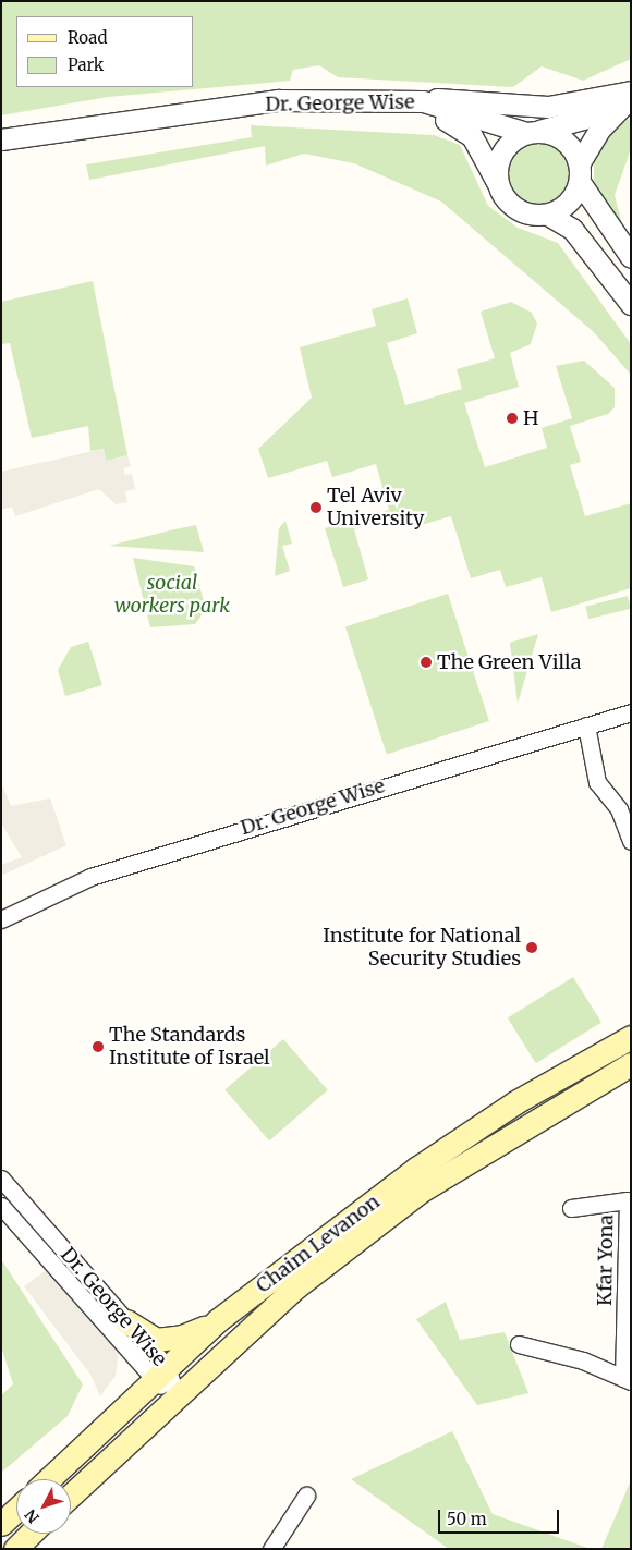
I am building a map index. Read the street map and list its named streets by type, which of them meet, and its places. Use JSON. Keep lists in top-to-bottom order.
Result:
{
  "streets": {
    "main road": ["Chaim Levanon"],
    "street": ["Dr. George Wise", "Kfar Yona"]
  },
  "crossings": [
    ["Dr. George Wise", "Chaim Levanon"]
  ],
  "parks": ["social workers park"],
  "places": [
    "H",
    "Tel Aviv University",
    "The Green Villa",
    "Institute for National Security Studies",
    "The Standards Institute of Israel"
  ],
  "legend": ["Road", "Park"],
  "scale_bar": "50 m",
  "north": "bottom left"
}
